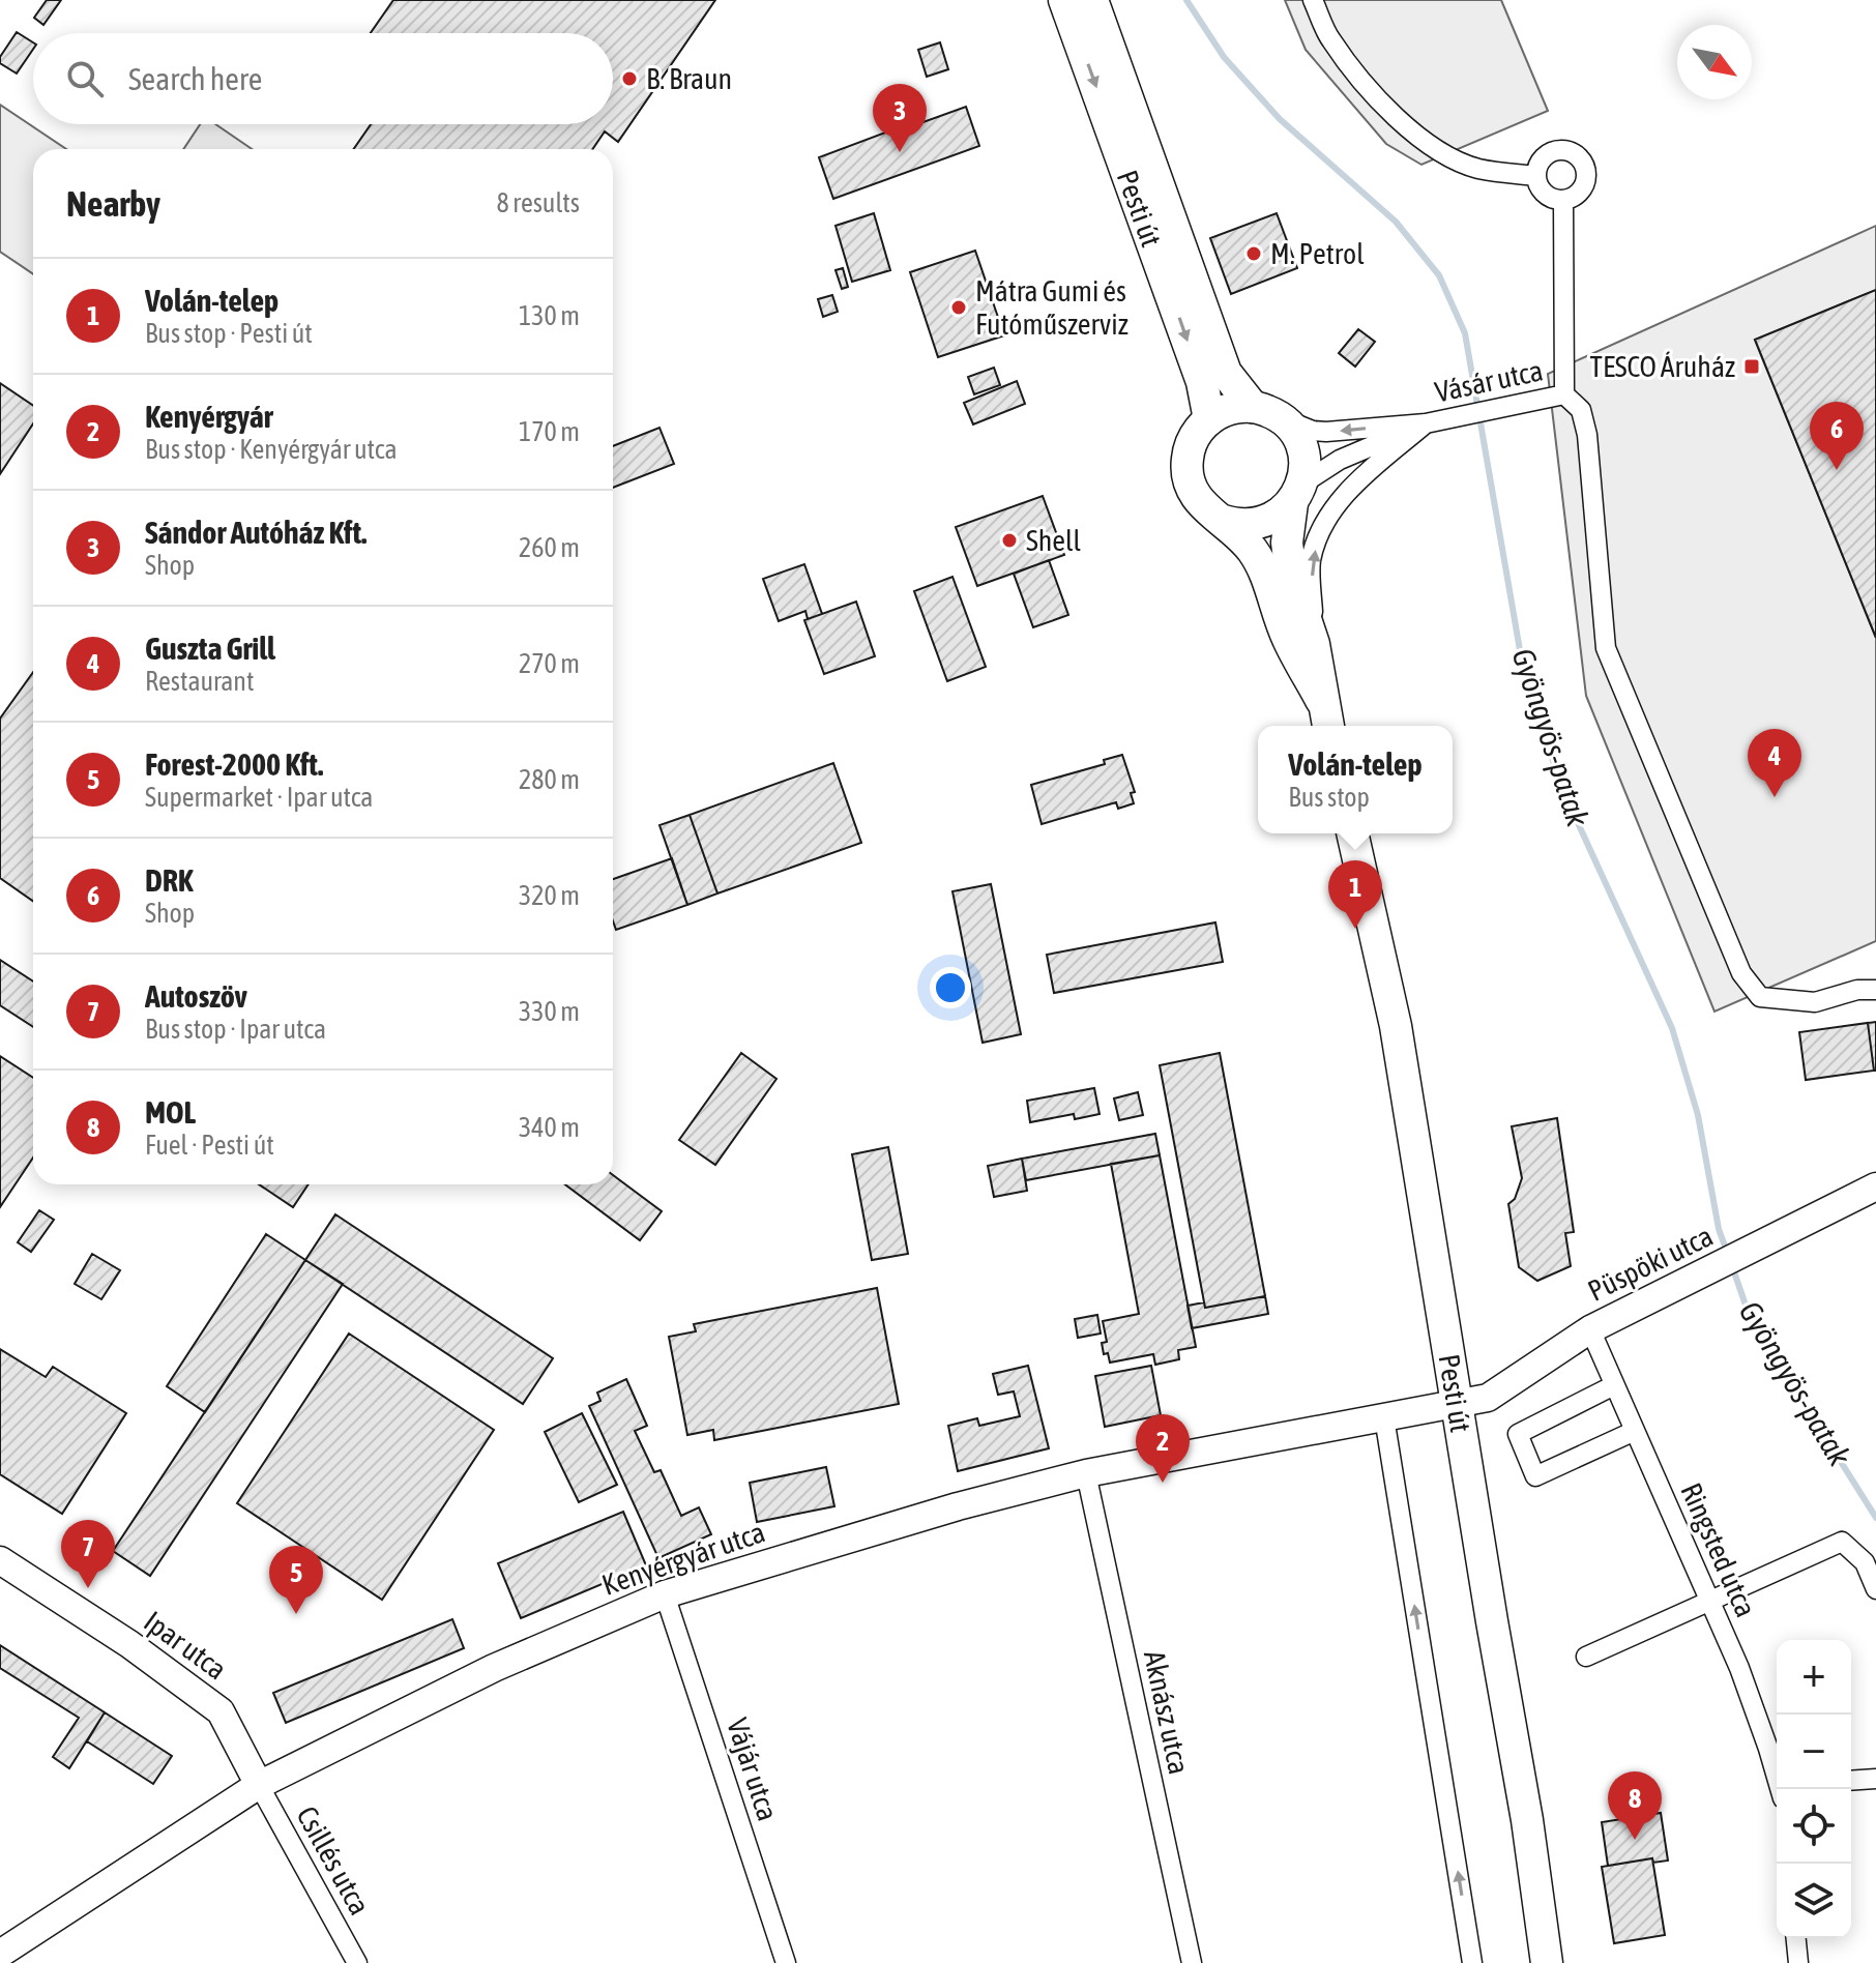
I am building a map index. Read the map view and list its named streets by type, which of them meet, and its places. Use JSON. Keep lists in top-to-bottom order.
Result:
{
  "streets": {
    "main road": ["Pesti út"],
    "street": [
      "Vásár utca",
      "Püspöki utca",
      "Ringsted utca",
      "Kenyérgyár utca",
      "Ipar utca",
      "Aknász utca",
      "Vájár utca",
      "Csillés utca"
    ]
  },
  "crossings": [
    ["Pesti út", "Vásár utca"],
    ["Pesti út", "Püspöki utca"],
    ["Pesti út", "Kenyérgyár utca"],
    ["Püspöki utca", "Ringsted utca"],
    ["Püspöki utca", "Kenyérgyár utca"],
    ["Kenyérgyár utca", "Ipar utca"],
    ["Kenyérgyár utca", "Aknász utca"],
    ["Kenyérgyár utca", "Vájár utca"],
    ["Kenyérgyár utca", "Csillés utca"],
    ["Ipar utca", "Csillés utca"]
  ],
  "water": ["Gyöngyös-patak"],
  "places": {
    "other": [
      "B. Braun",
      "M. Petrol",
      "Mátra Gumi és Futóműszerviz",
      "Shell"
    ],
    "transit": ["TESCO Áruház"]
  },
  "north": "bottom right",
  "page": {
    "search": "Search here",
    "pins": [
      "3",
      "6",
      "4",
      "1",
      "2",
      "7",
      "5",
      "8"
    ],
    "heading": ["Nearby", "8 results"],
    "list": [
      {
        "mark": "1",
        "name": "Volán-telep",
        "note": "Bus stop · Pesti út",
        "value": "130 m"
      },
      {
        "mark": "2",
        "name": "Kenyérgyár",
        "note": "Bus stop · Kenyérgyár utca",
        "value": "170 m"
      },
      {
        "mark": "3",
        "name": "Sándor Autóház Kft.",
        "note": "Shop",
        "value": "260 m"
      },
      {
        "mark": "4",
        "name": "Guszta Grill",
        "note": "Restaurant",
        "value": "270 m"
      },
      {
        "mark": "5",
        "name": "Forest-2000 Kft.",
        "note": "Supermarket · Ipar utca",
        "value": "280 m"
      },
      {
        "mark": "6",
        "name": "DRK",
        "note": "Shop",
        "value": "320 m"
      },
      {
        "mark": "7",
        "name": "Autoszöv",
        "note": "Bus stop · Ipar utca",
        "value": "330 m"
      },
      {
        "mark": "8",
        "name": "MOL",
        "note": "Fuel · Pesti út",
        "value": "340 m"
      }
    ],
    "popup": ["Volán-telep", "Bus stop"],
    "map_buttons": ["+", "−"]
  }
}
